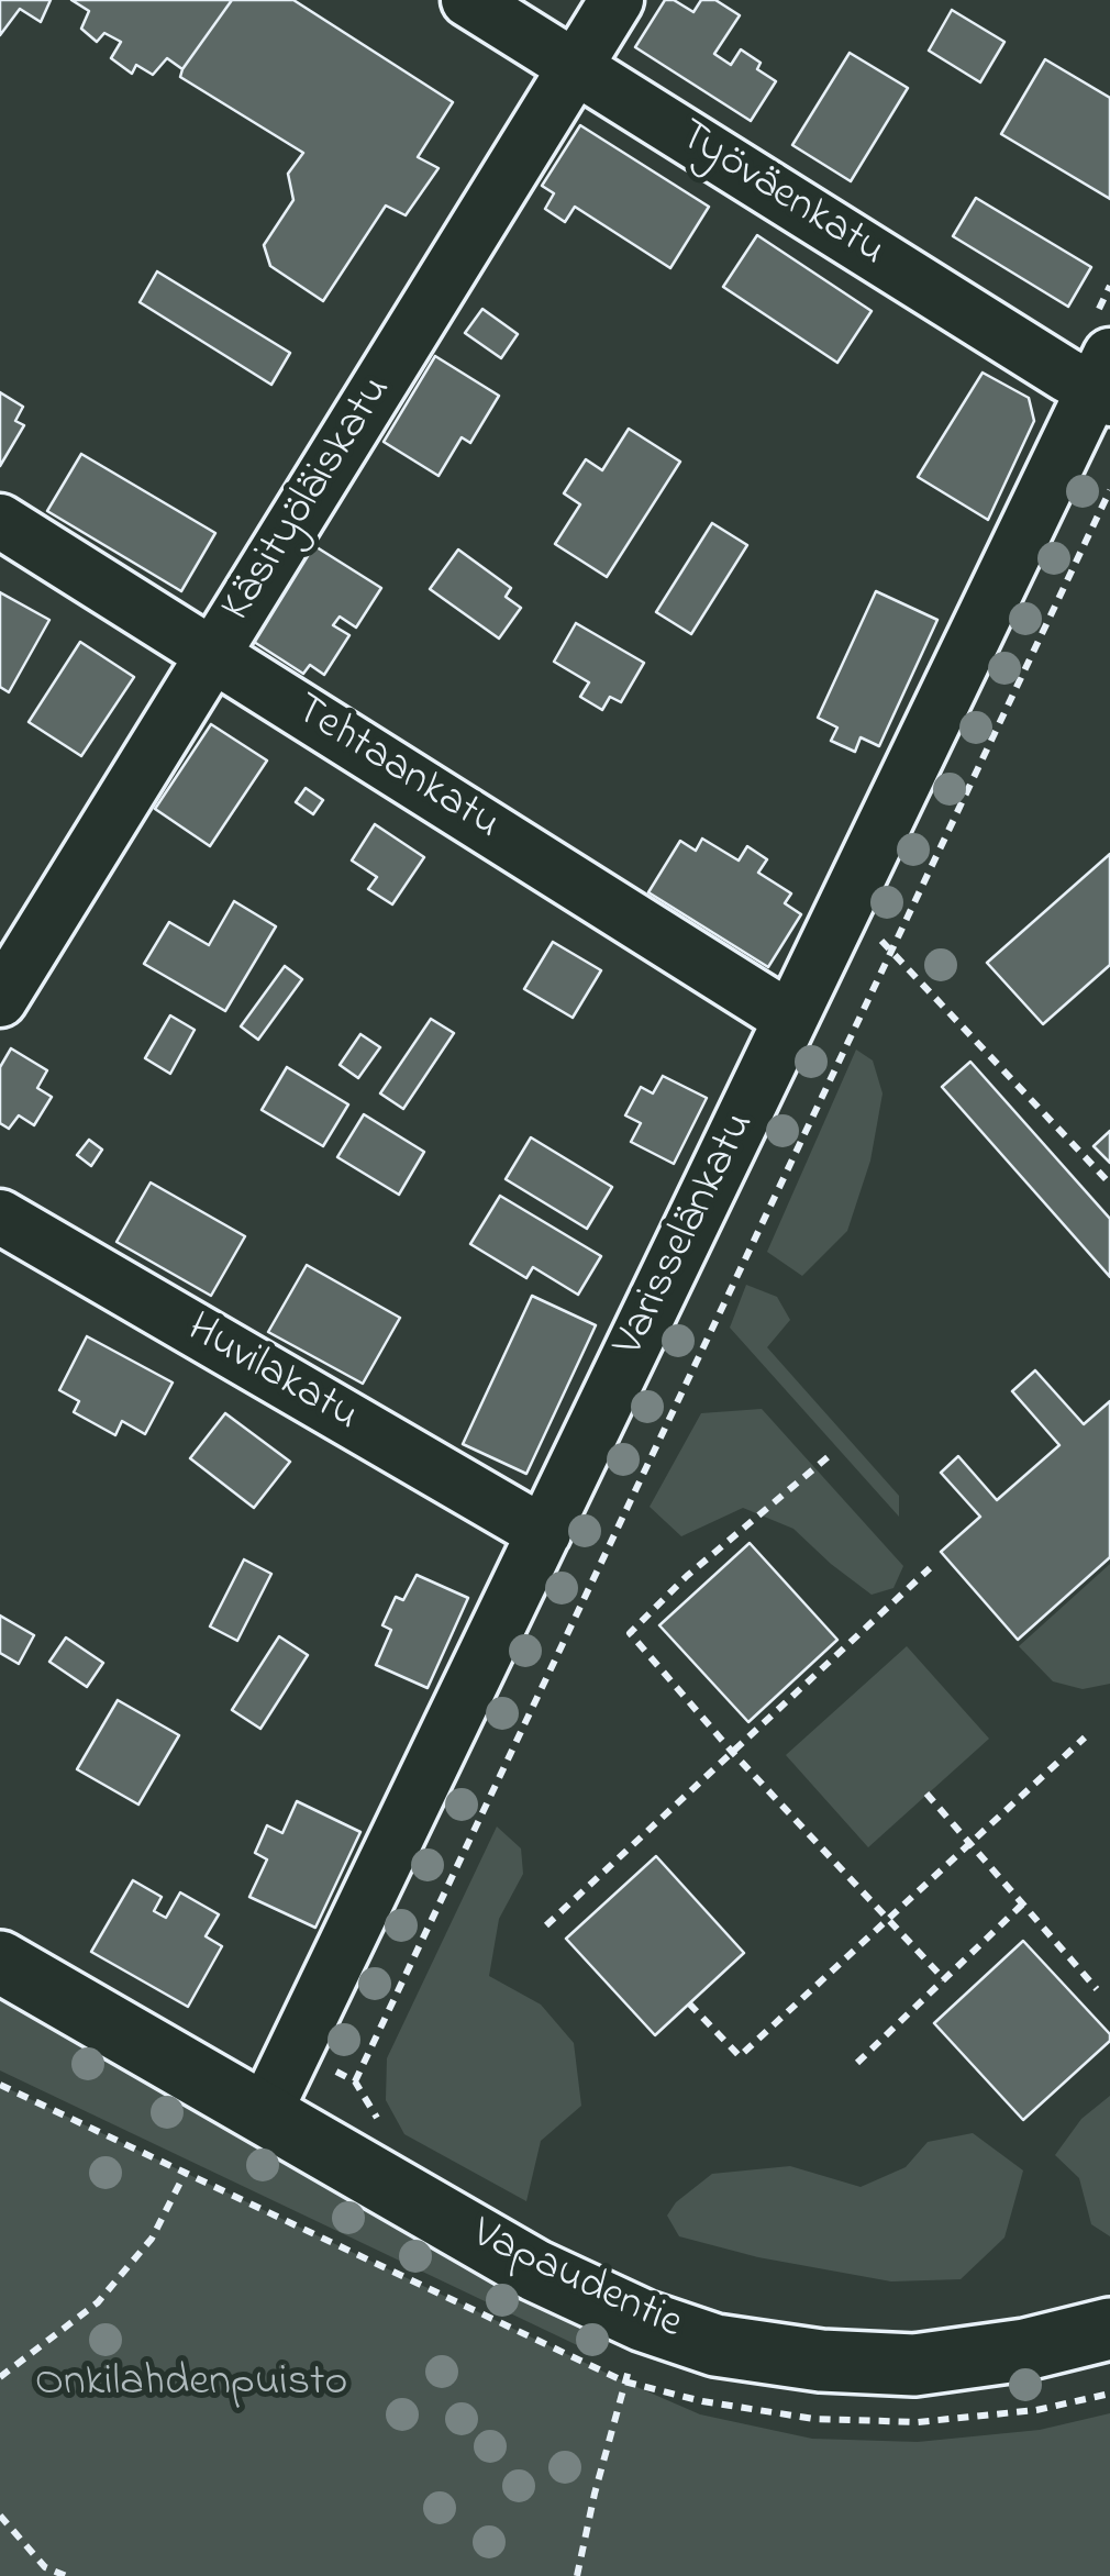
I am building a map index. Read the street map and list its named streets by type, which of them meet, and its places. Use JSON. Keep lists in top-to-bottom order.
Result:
{
  "streets": {
    "main road": ["Vapaudentie"],
    "street": [
      "Työväenkatu",
      "Käsityöläiskatu",
      "Tehtaankatu",
      "Varisselänkatu",
      "Huvilakatu"
    ]
  },
  "crossings": [
    ["Työväenkatu", "Käsityöläiskatu"],
    ["Työväenkatu", "Varisselänkatu"],
    ["Käsityöläiskatu", "Tehtaankatu"],
    ["Tehtaankatu", "Varisselänkatu"],
    ["Varisselänkatu", "Huvilakatu"],
    ["Varisselänkatu", "Vapaudentie"]
  ],
  "parks": ["Onkilahdenpuisto"]
}
